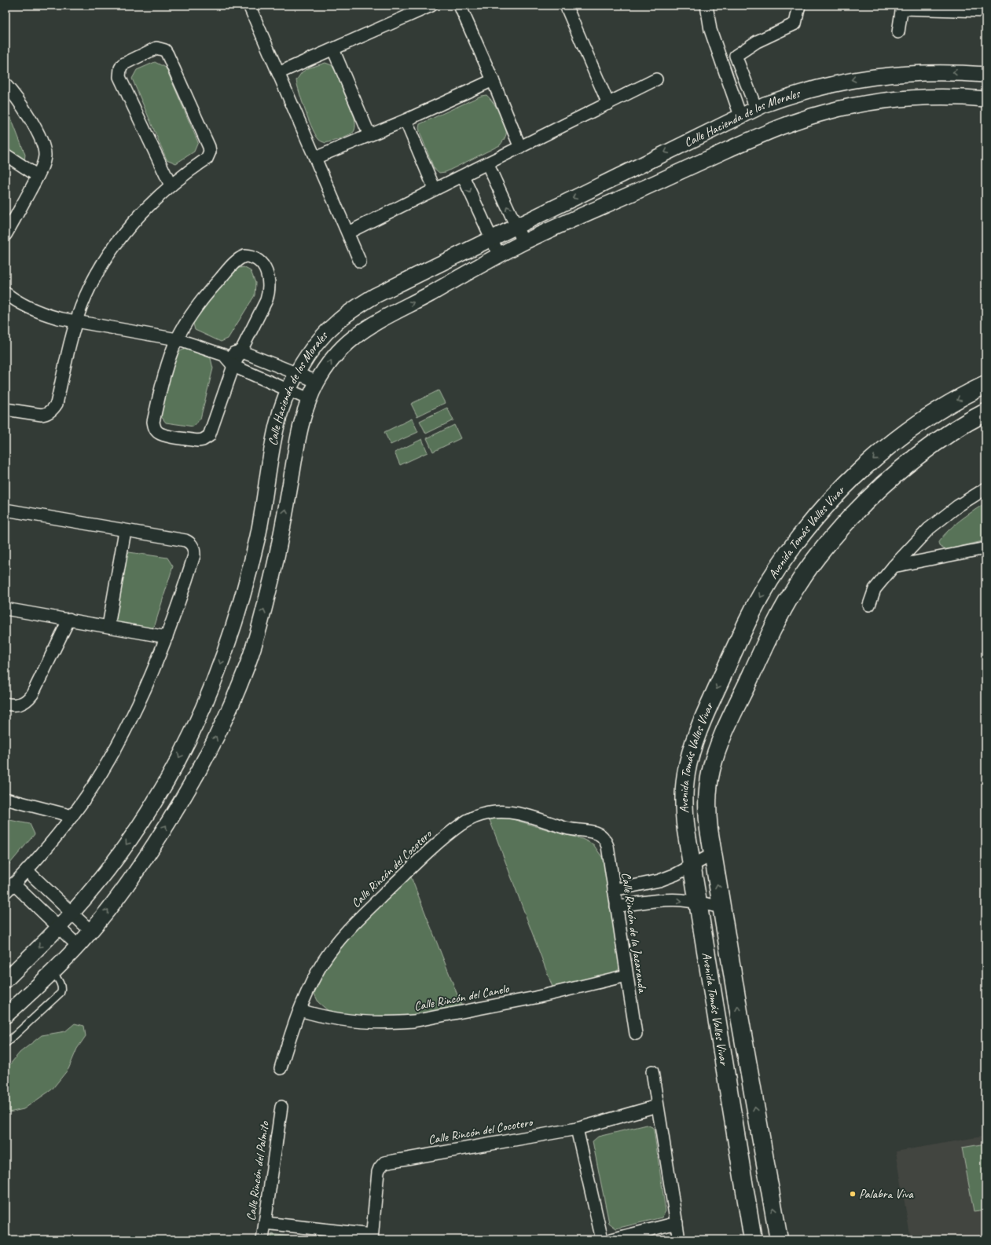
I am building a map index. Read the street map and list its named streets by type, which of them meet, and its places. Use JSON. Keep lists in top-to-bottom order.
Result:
{
  "streets": {
    "main road": ["Avenida Tomás Valles Vivar"],
    "street": [
      "Calle Hacienda de los Morales",
      "Calle Rincón del Cocotero",
      "Calle Rincón de la Jacaranda",
      "Calle Rincón del Canelo",
      "Calle Rincón del Palmito"
    ]
  },
  "crossings": [
    ["Calle Rincón del Cocotero", "Calle Rincón de la Jacaranda"],
    ["Calle Rincón del Cocotero", "Calle Rincón del Canelo"],
    ["Calle Rincón de la Jacaranda", "Calle Rincón del Canelo"]
  ],
  "places": ["Palabra Viva"]
}
